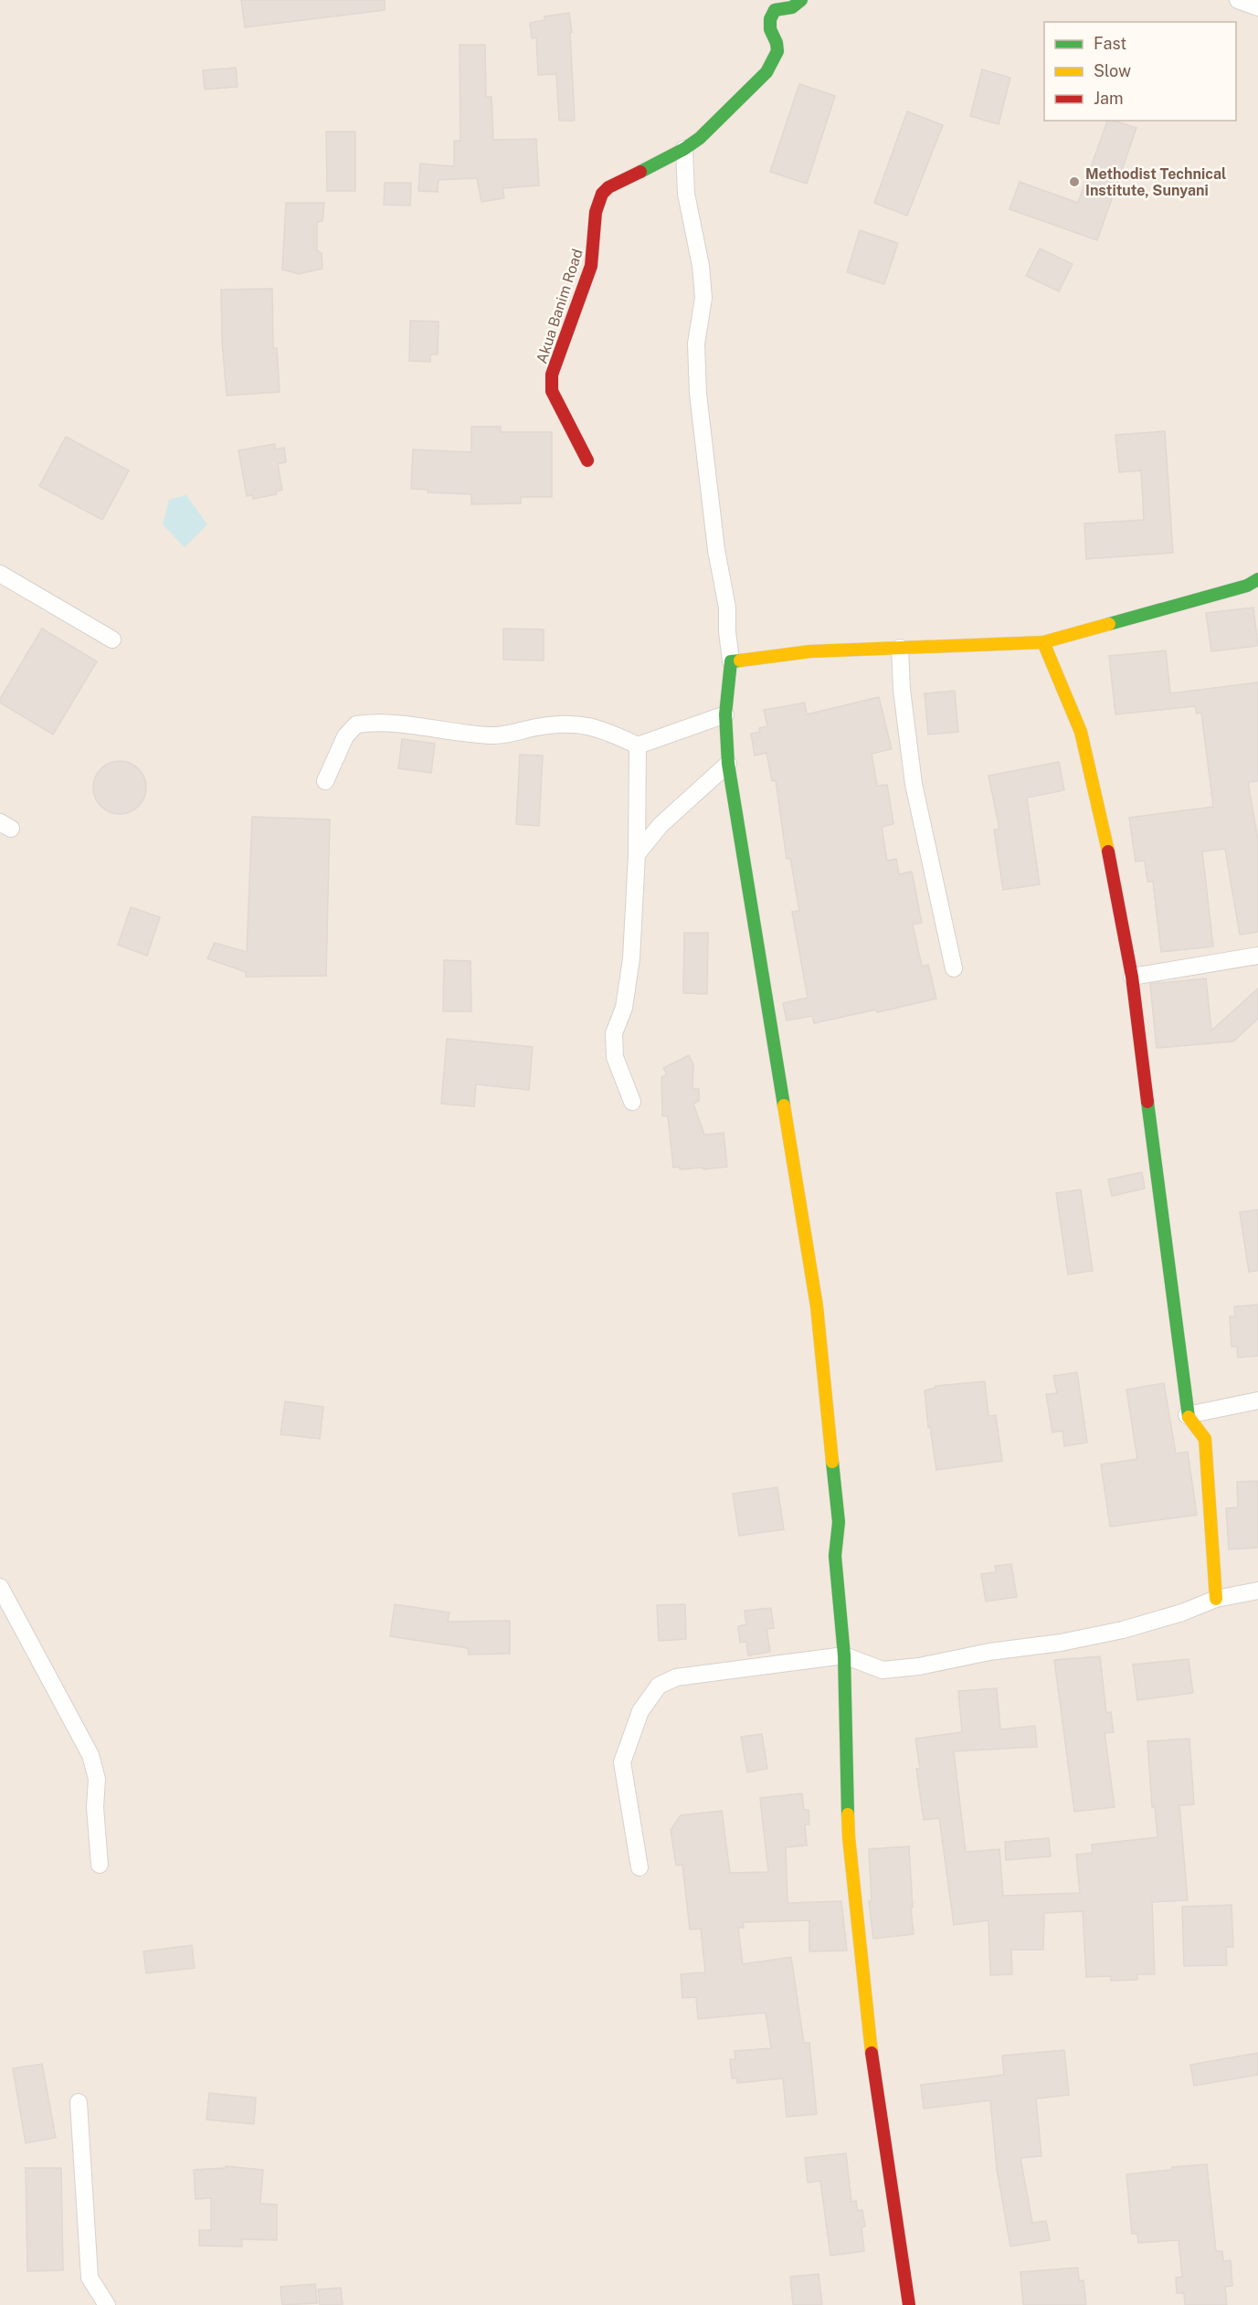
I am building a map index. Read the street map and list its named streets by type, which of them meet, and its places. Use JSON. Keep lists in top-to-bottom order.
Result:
{
  "streets": {
    "street": ["Akua Banim Road"]
  },
  "places": ["Methodist Technical Institute, Sunyani"],
  "legend": ["Fast", "Slow", "Jam"]
}
